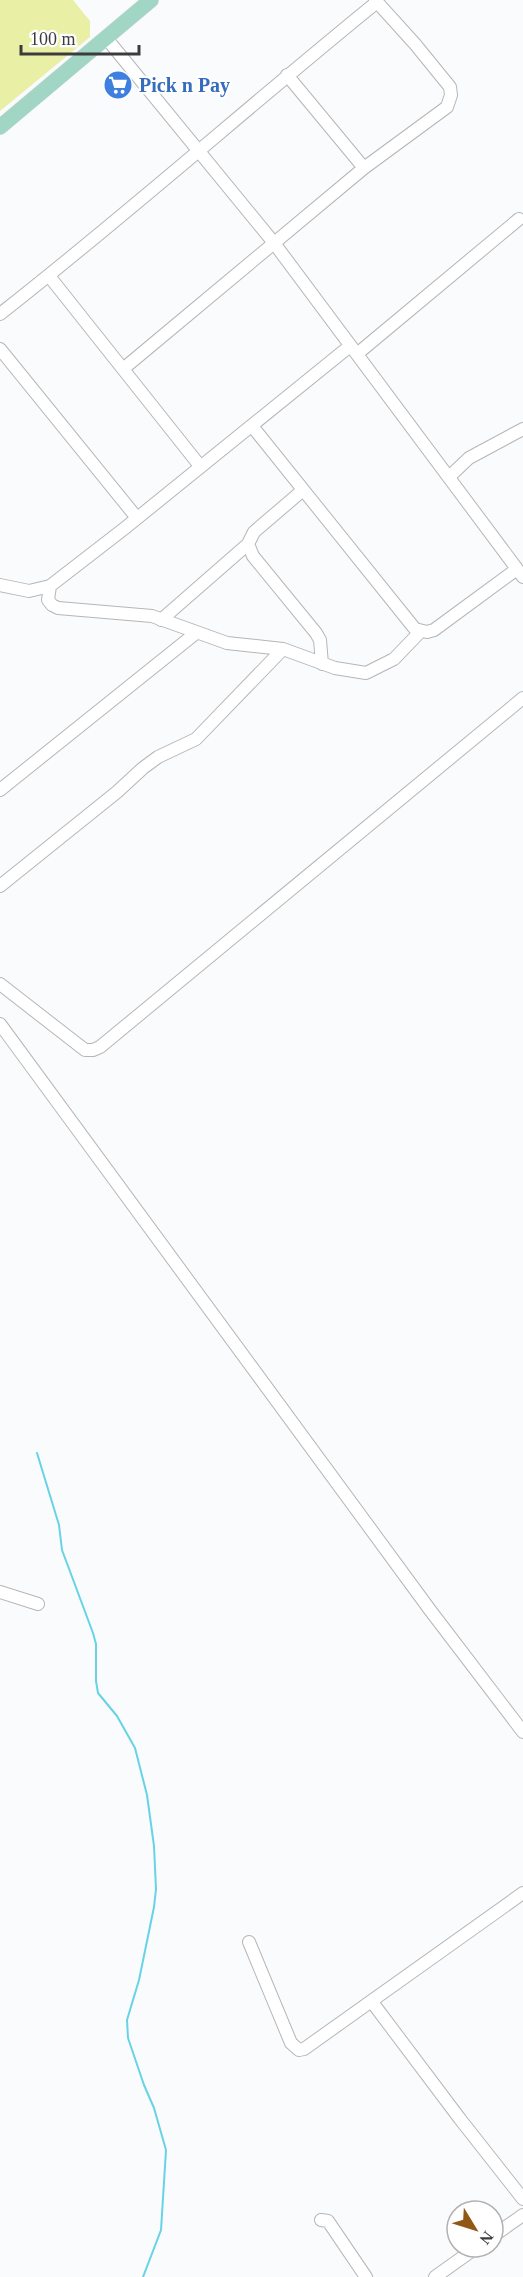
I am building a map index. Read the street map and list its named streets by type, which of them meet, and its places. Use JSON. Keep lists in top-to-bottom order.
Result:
{
  "places": {
    "supermarket": ["Pick n Pay"]
  },
  "scale_bar": "100 m",
  "north": "bottom right"
}
